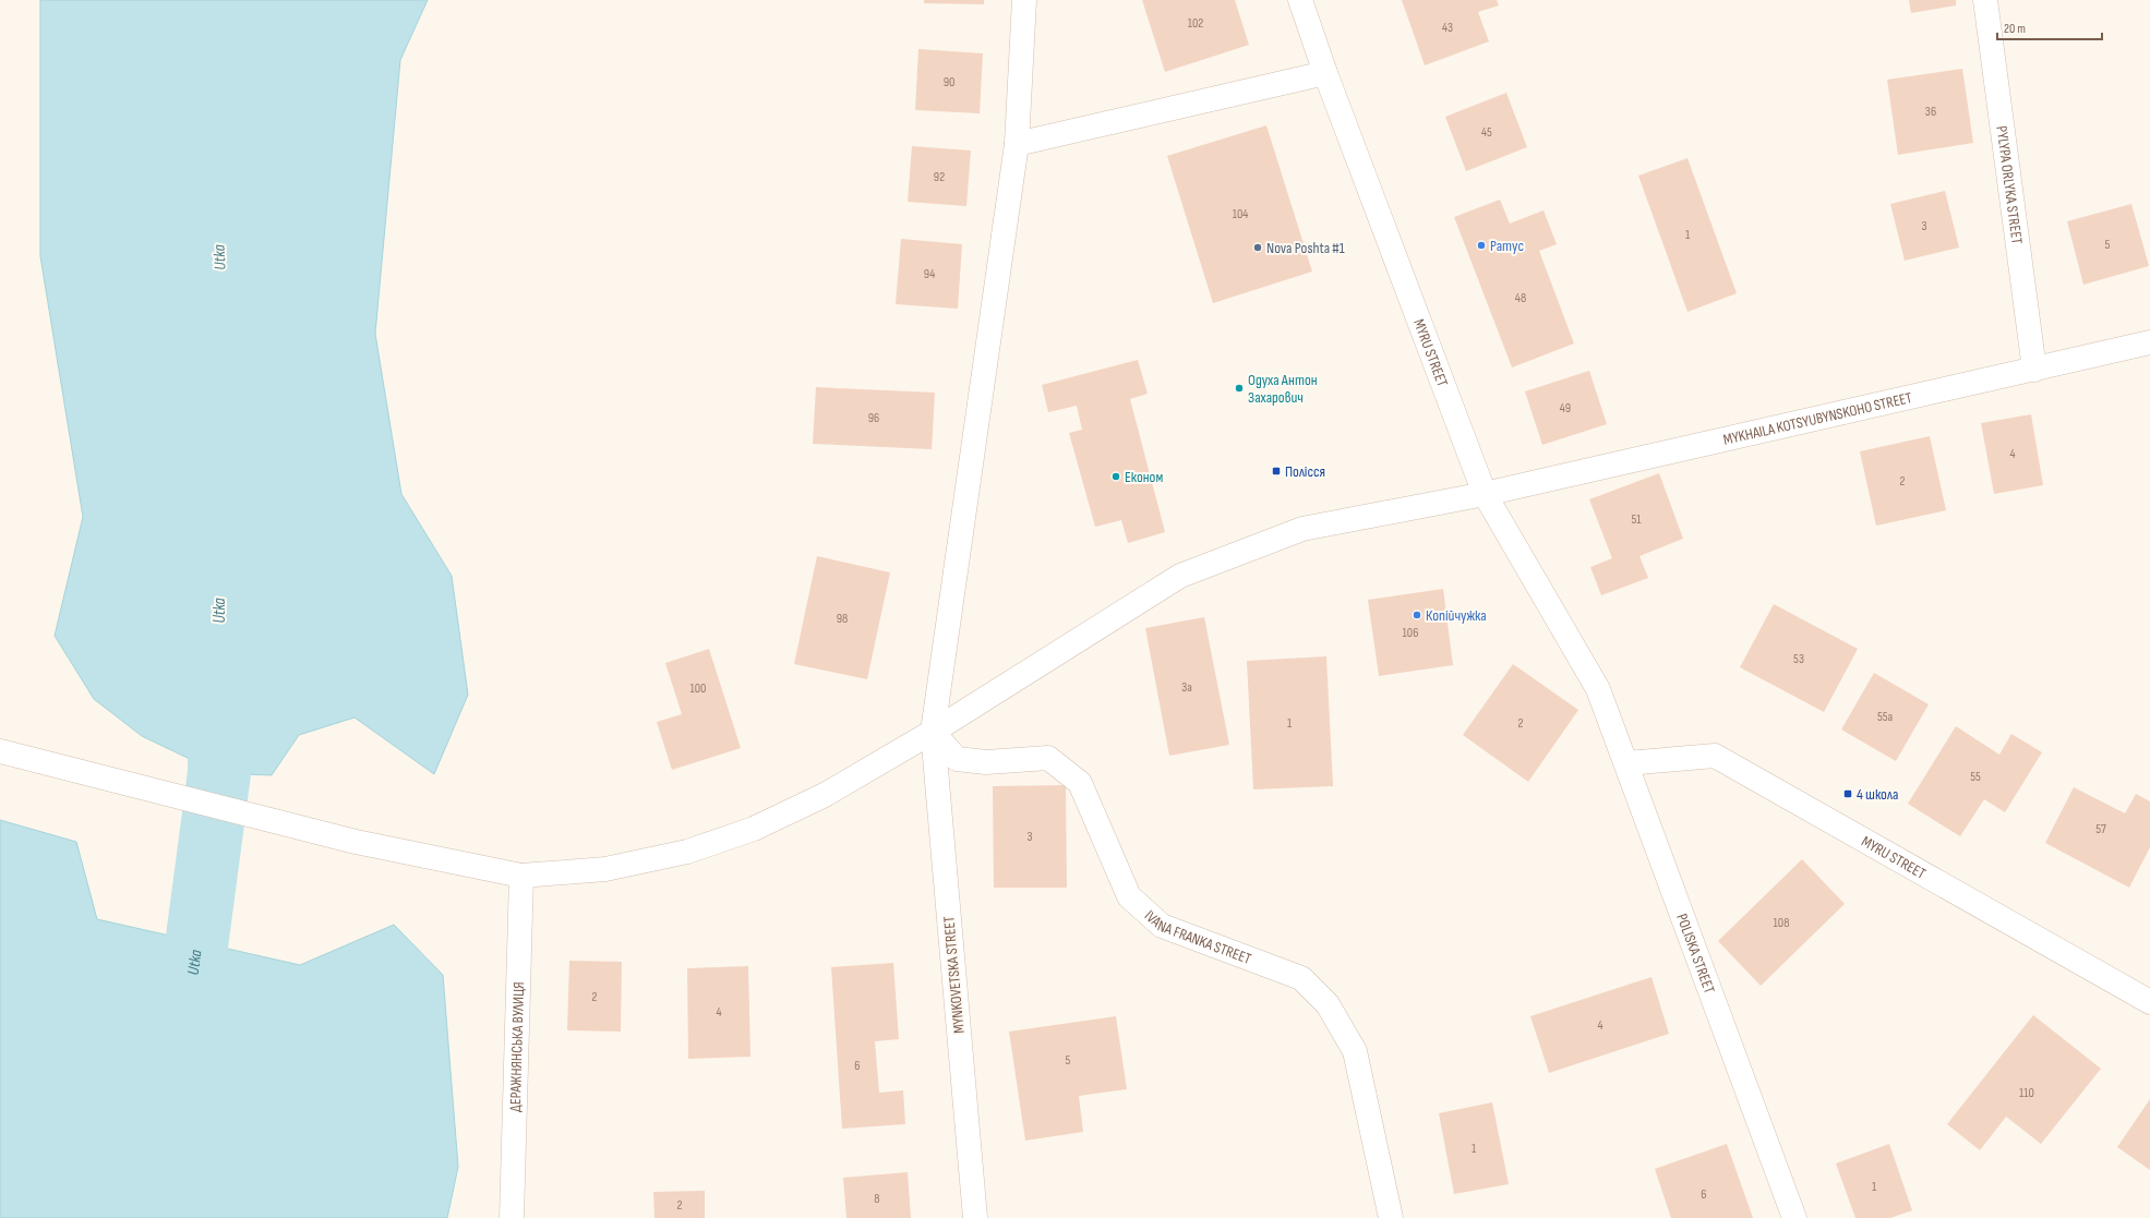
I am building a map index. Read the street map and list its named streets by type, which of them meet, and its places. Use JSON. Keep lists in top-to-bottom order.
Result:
{
  "streets": {
    "street": [
      "PYLYPA ORLYKA STREET",
      "MYRU STREET",
      "MYKHAILA KOTSYUBYNSKOHO STREET",
      "IVANA FRANKA STREET",
      "POLISKA STREET",
      "MYNKOVETSKA STREET",
      "ДЕРАЖНЯНСЬКА ВУЛИЦЯ"
    ]
  },
  "crossings": [
    ["PYLYPA ORLYKA STREET", "MYKHAILA KOTSYUBYNSKOHO STREET"],
    ["MYRU STREET", "MYKHAILA KOTSYUBYNSKOHO STREET"],
    ["MYRU STREET", "POLISKA STREET"],
    ["MYKHAILA KOTSYUBYNSKOHO STREET", "IVANA FRANKA STREET"],
    ["MYKHAILA KOTSYUBYNSKOHO STREET", "MYNKOVETSKA STREET"],
    ["MYKHAILA KOTSYUBYNSKOHO STREET", "ДЕРАЖНЯНСЬКА ВУЛИЦЯ"],
    ["IVANA FRANKA STREET", "MYNKOVETSKA STREET"]
  ],
  "water": ["Utka"],
  "places": {
    "other": [
      "Ратус",
      "Nova Poshta #1",
      "Одуха Антон Захарович",
      "Економ",
      "Копійчужка"
    ],
    "transit": ["Полісся", "4 школа"]
  },
  "house_numbers": [
    "102",
    "43",
    "90",
    "36",
    "45",
    "92",
    "104",
    "3",
    "1",
    "5",
    "94",
    "48",
    "49",
    "96",
    "4",
    "2",
    "51",
    "98",
    "106",
    "53",
    "3а",
    "100",
    "55а",
    "1",
    "2",
    "55",
    "57",
    "3",
    "108",
    "2",
    "4",
    "4",
    "5",
    "6",
    "110",
    "1",
    "1",
    "6",
    "8",
    "2"
  ],
  "scale_bar": "20 m"
}
